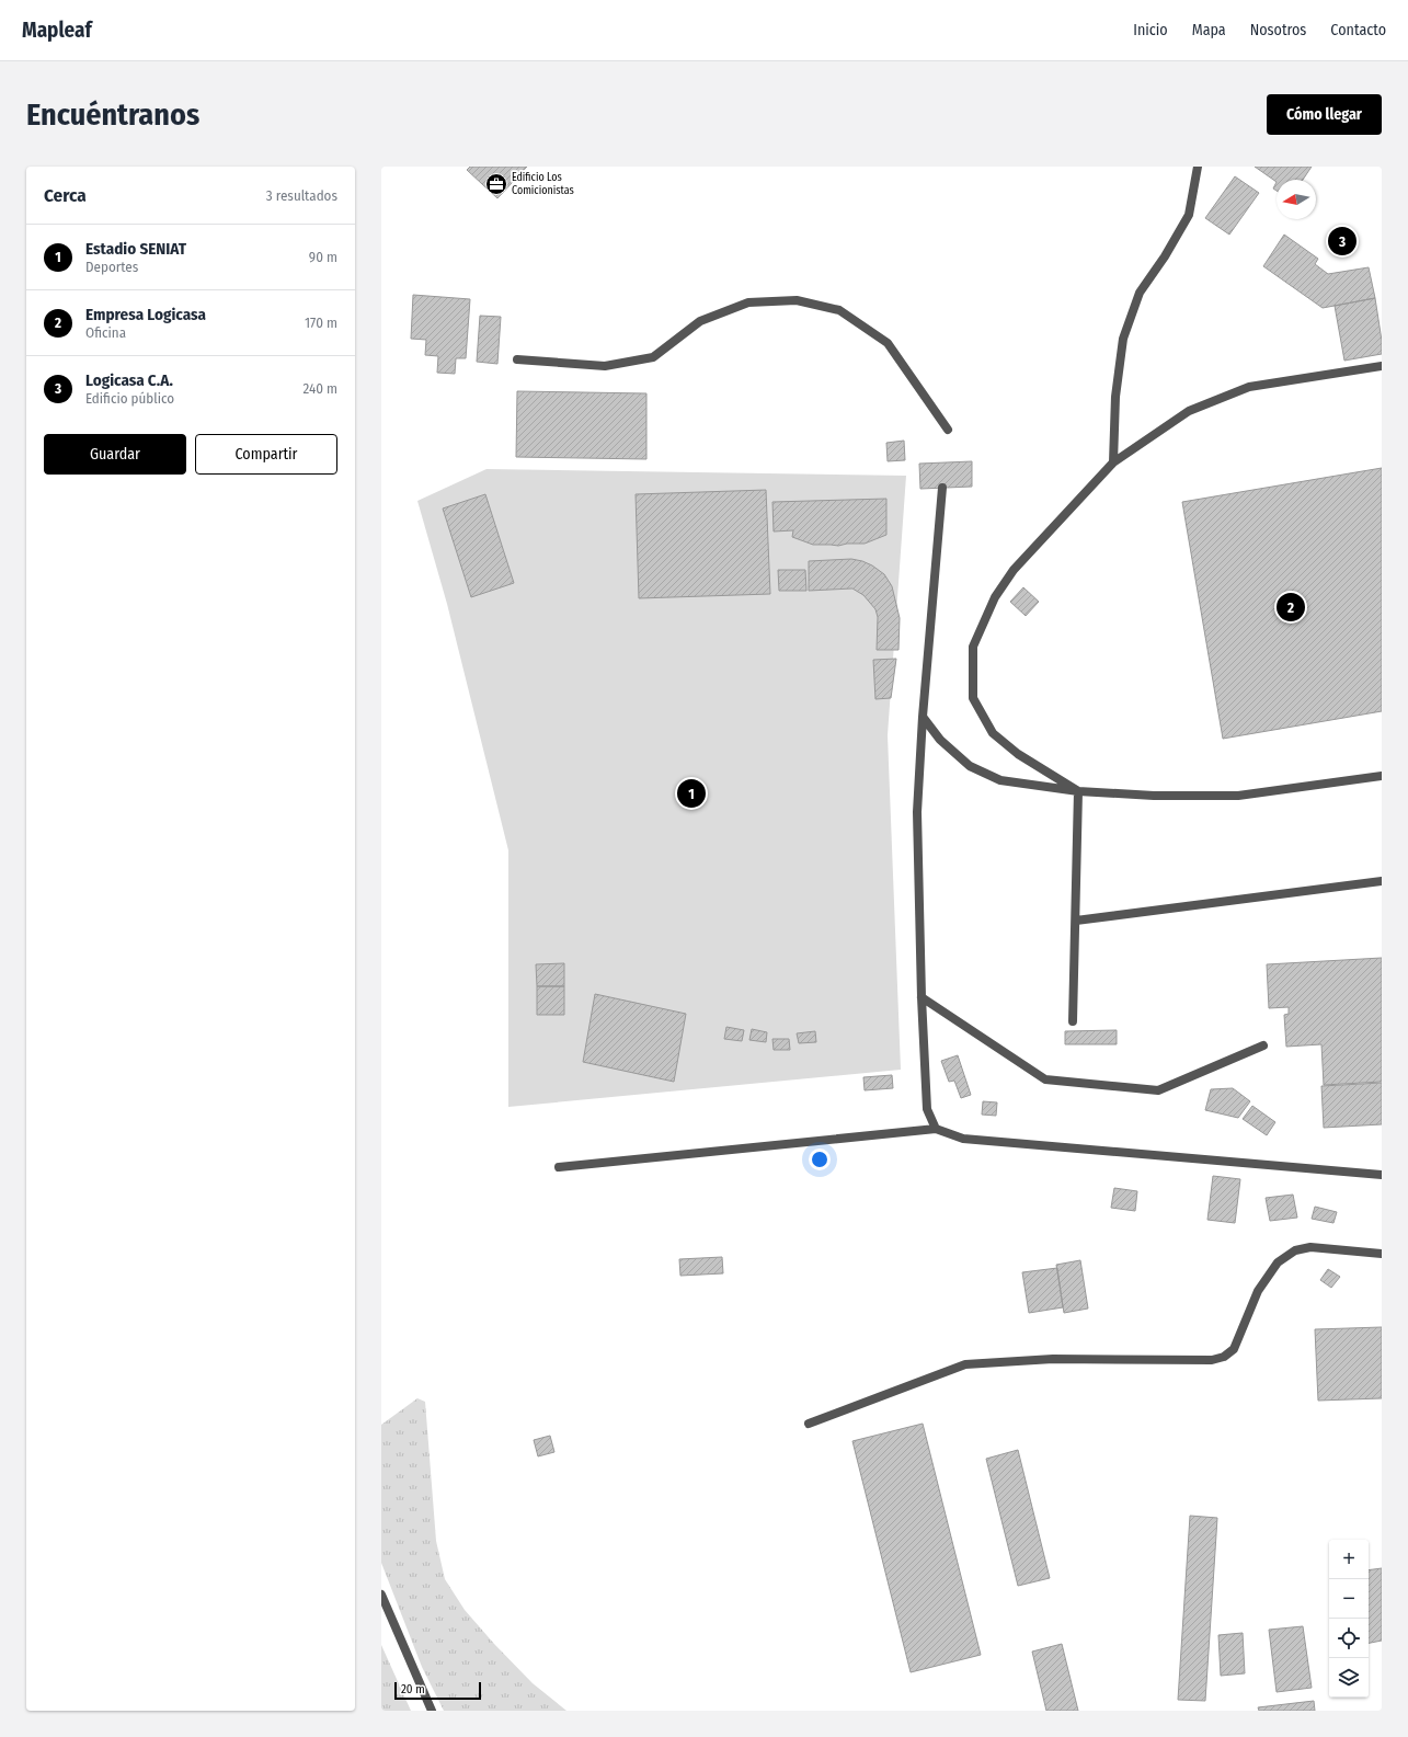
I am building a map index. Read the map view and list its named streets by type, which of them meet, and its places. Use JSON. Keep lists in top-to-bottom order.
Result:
{
  "places": {
    "office": ["Edificio Los Comicionistas"]
  },
  "scale_bar": "20 m",
  "north": "left",
  "page": {
    "header": "Mapleaf",
    "nav": [
      "Inicio",
      "Mapa",
      "Nosotros",
      "Contacto"
    ],
    "buttons": [
      "Cómo llegar",
      ["Guardar", "Compartir"]
    ],
    "title": "Encuéntranos",
    "heading": ["Cerca", "3 resultados"],
    "list": [
      {
        "mark": "1",
        "name": "Estadio SENIAT",
        "note": "Deportes",
        "value": "90 m"
      },
      {
        "mark": "2",
        "name": "Empresa Logicasa",
        "note": "Oficina",
        "value": "170 m"
      },
      {
        "mark": "3",
        "name": "Logicasa C.A.",
        "note": "Edificio público",
        "value": "240 m"
      }
    ],
    "pins": ["3", "2", "1"],
    "map_buttons": ["+", "−"],
    "scale": "20 m"
  }
}
